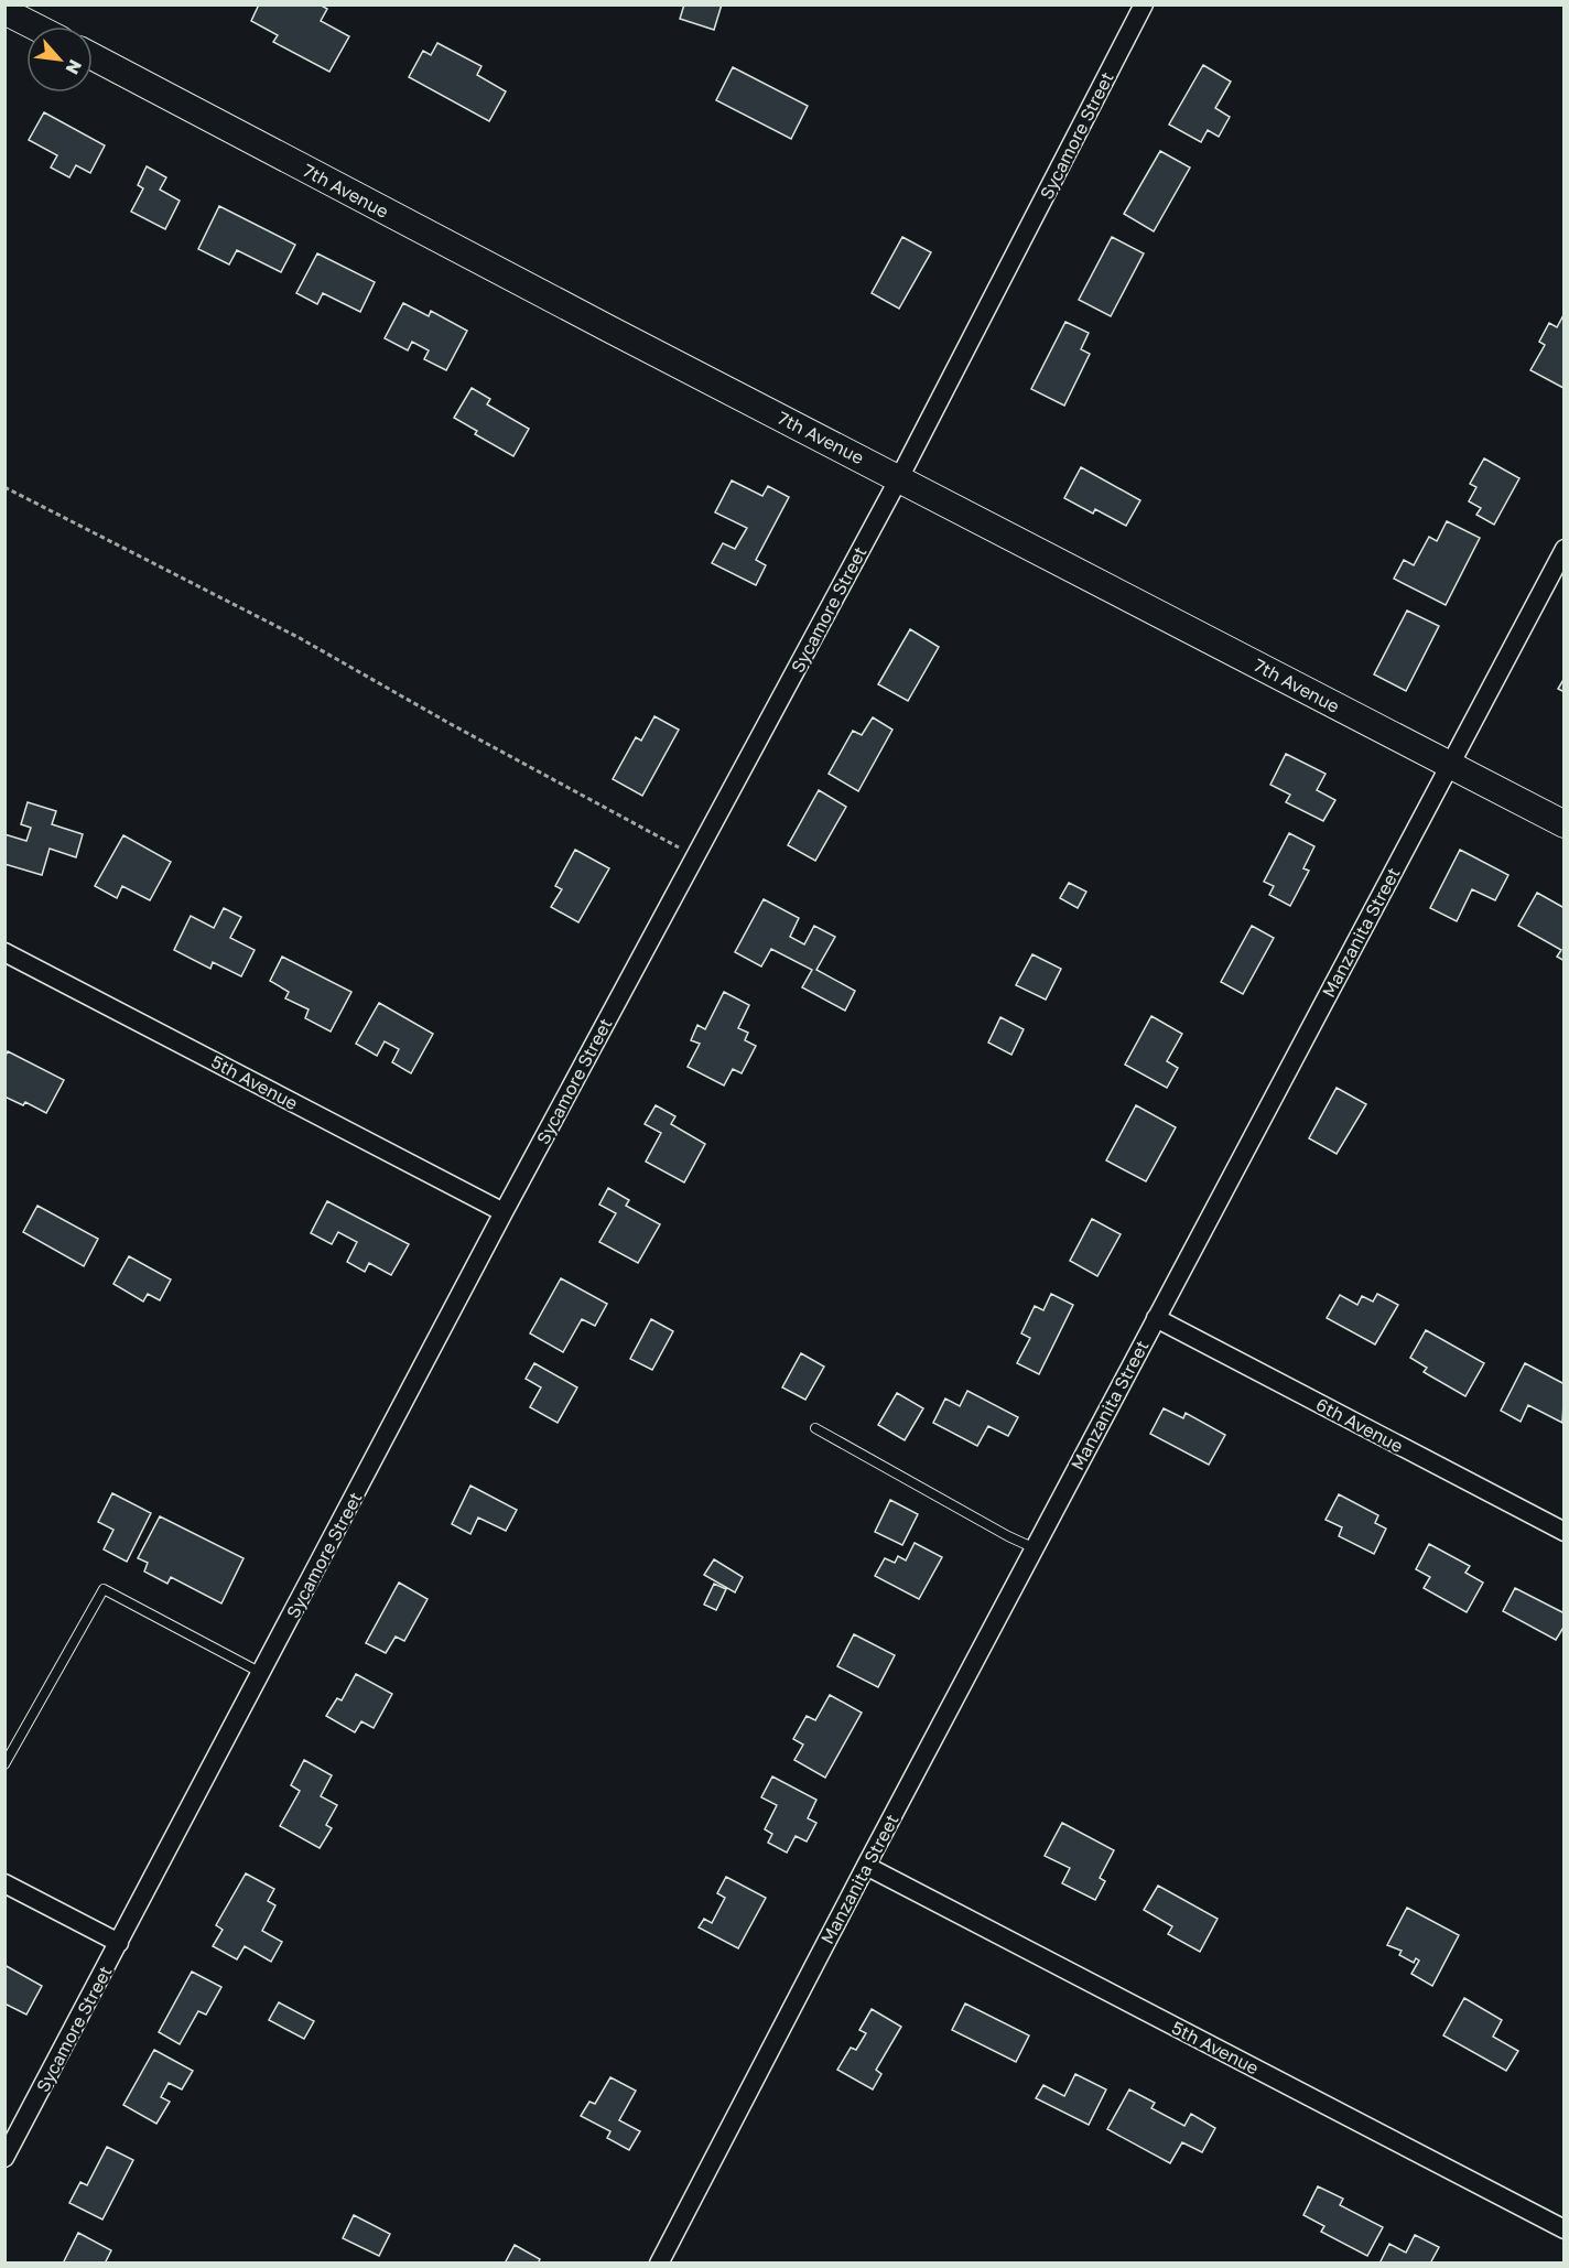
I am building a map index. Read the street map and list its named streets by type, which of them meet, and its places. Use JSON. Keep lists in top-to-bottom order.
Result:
{
  "streets": {
    "street": [
      "Sycamore Street",
      "7th Avenue",
      "Manzanita Street",
      "5th Avenue",
      "6th Avenue"
    ]
  },
  "crossings": [
    ["Sycamore Street", "7th Avenue"],
    ["Sycamore Street", "5th Avenue"],
    ["7th Avenue", "Manzanita Street"],
    ["Manzanita Street", "5th Avenue"],
    ["Manzanita Street", "6th Avenue"]
  ],
  "north": "bottom right"
}
